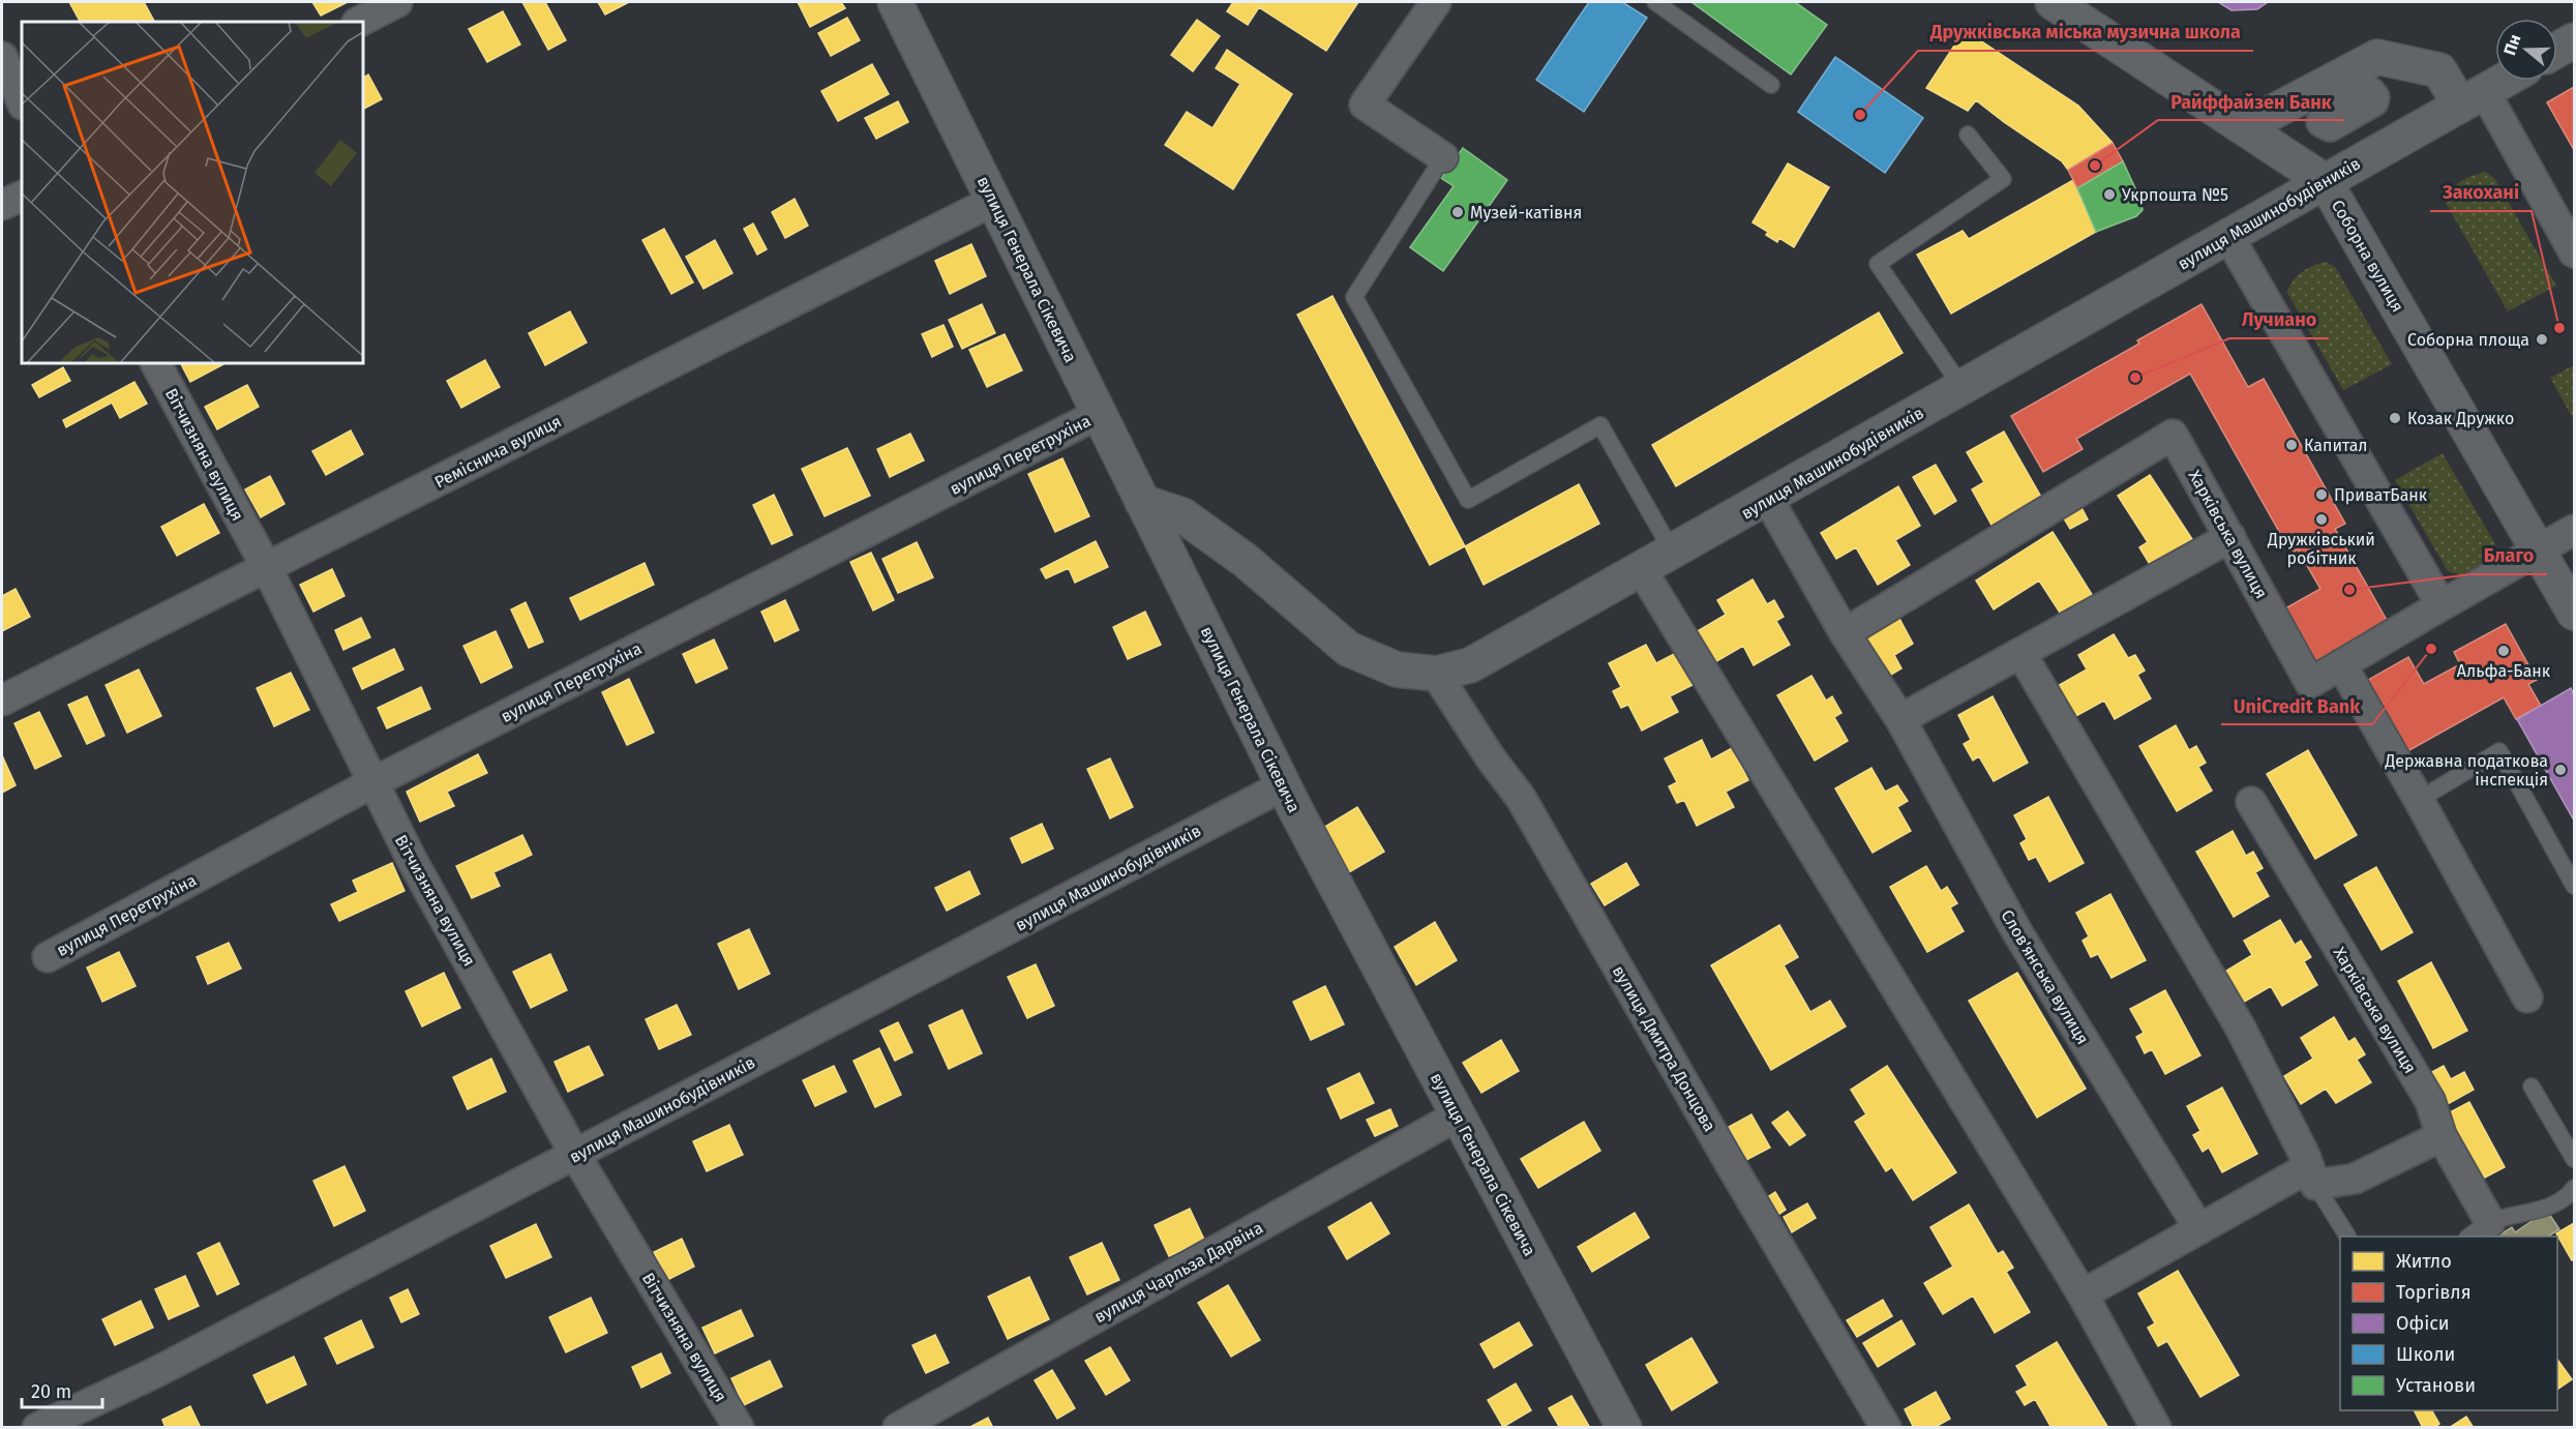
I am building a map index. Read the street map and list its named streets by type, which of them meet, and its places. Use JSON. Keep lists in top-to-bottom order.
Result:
{
  "streets": {
    "street": [
      "вулиця Машинобудівників",
      "Соборна вулиця",
      "вулиця Генерала Сікевича",
      "Реміснича вулиця",
      "Вітчизняна вулиця",
      "вулиця Перетрухіна",
      "Харківська вулиця",
      "Слов'янська вулиця",
      "вулиця Дмитра Донцова",
      "вулиця Чарльза Дарвіна"
    ]
  },
  "crossings": [
    ["вулиця Машинобудівників", "Соборна вулиця"],
    ["вулиця Машинобудівників", "вулиця Генерала Сікевича"],
    ["вулиця Машинобудівників", "Вітчизняна вулиця"],
    ["вулиця Машинобудівників", "Слов'янська вулиця"],
    ["вулиця Машинобудівників", "вулиця Дмитра Донцова"],
    ["вулиця Генерала Сікевича", "Реміснича вулиця"],
    ["вулиця Генерала Сікевича", "вулиця Перетрухіна"],
    ["вулиця Генерала Сікевича", "вулиця Чарльза Дарвіна"],
    ["Реміснича вулиця", "Вітчизняна вулиця"],
    ["Вітчизняна вулиця", "вулиця Перетрухіна"],
    ["Харківська вулиця", "Слов'янська вулиця"]
  ],
  "places": [
    "Дружківська міська музична школа",
    "Райффайзен Банк",
    "Укрпошта №5",
    "Музей-катівня",
    "Закохані",
    "Соборна площа",
    "Лучиано",
    "Козак Дружко",
    "Капитал",
    "ПриватБанк",
    "Дружківський робітник",
    "Благо",
    "UniCredit Bank",
    "Альфа-Банк",
    "Державна податкова інспекція"
  ],
  "legend": [
    "Житло",
    "Торгівля",
    "Офіси",
    "Школи",
    "Установи"
  ],
  "scale_bar": "20 m",
  "north": "left"
}
